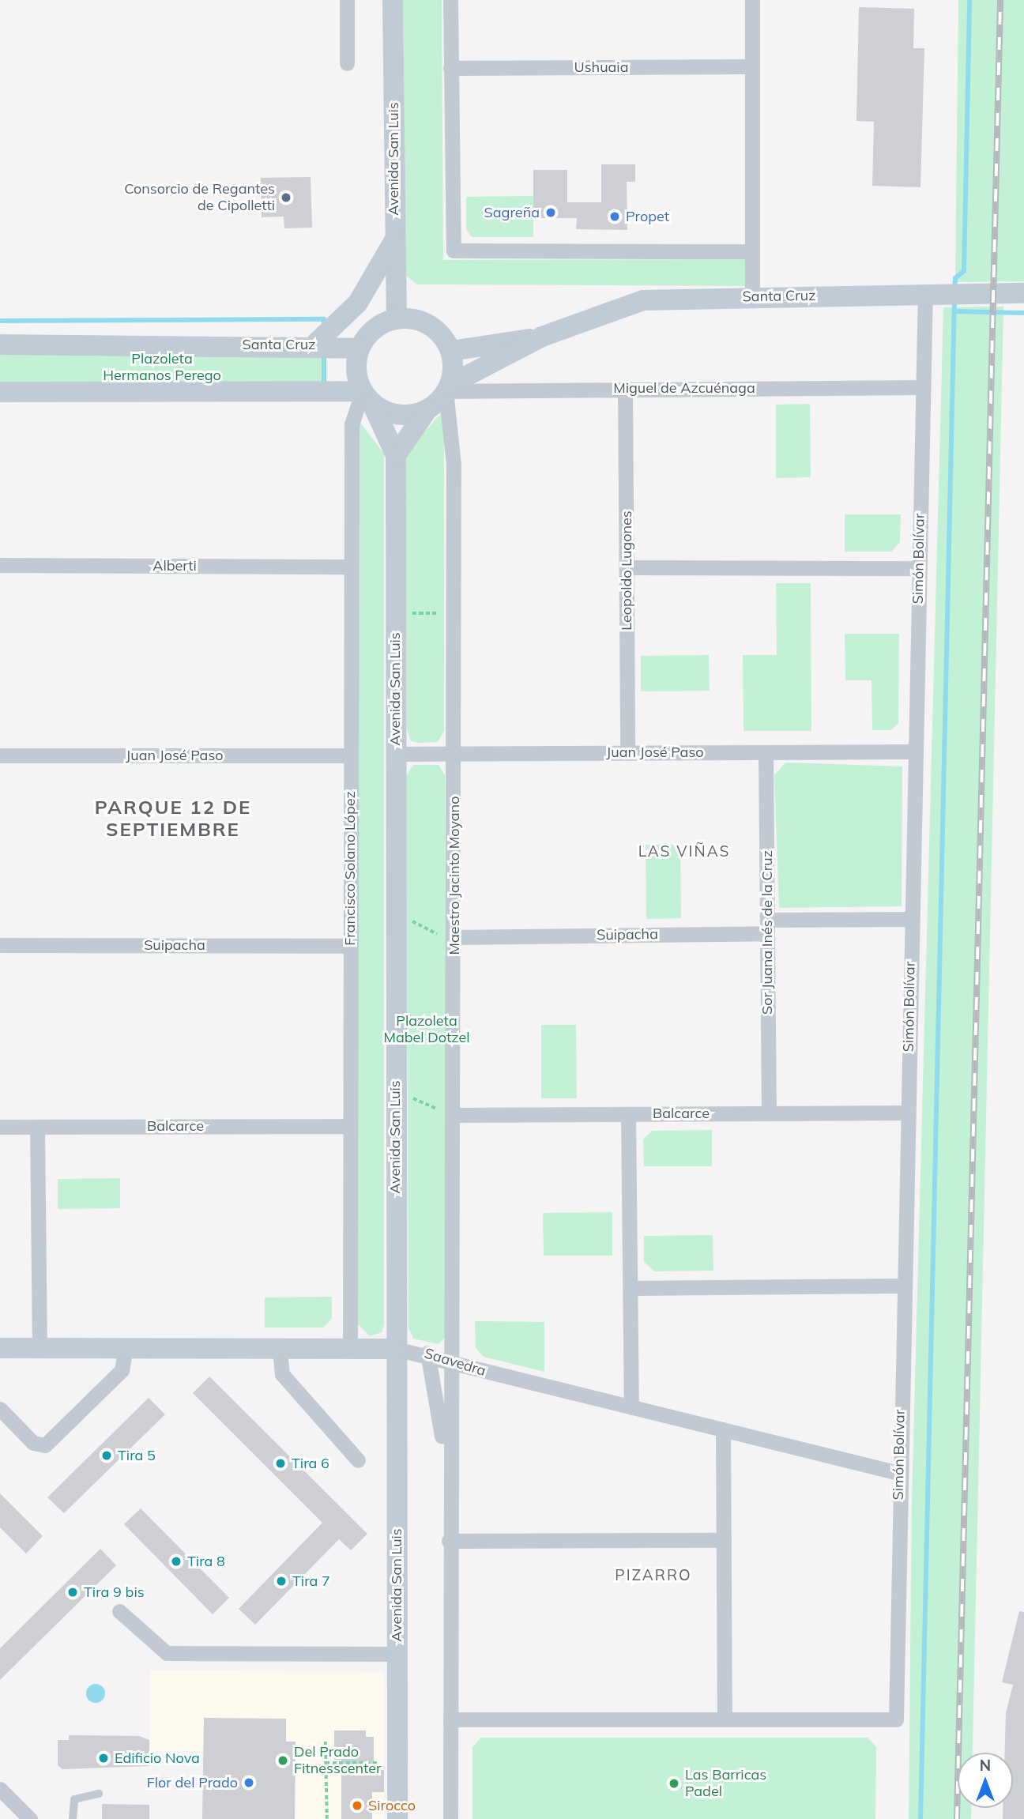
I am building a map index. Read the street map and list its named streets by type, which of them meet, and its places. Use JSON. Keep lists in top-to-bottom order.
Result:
{
  "streets": {
    "main road": ["Avenida San Luis", "Santa Cruz", "Saavedra"],
    "street": [
      "Ushuaia",
      "Miguel de Azcuénaga",
      "Simón Bolívar",
      "Alberti",
      "Leopoldo Lugones",
      "Juan José Paso",
      "Francisco Solano López",
      "Maestro Jacinto Moyano",
      "Sor Juana Inés de la Cruz",
      "Suipacha",
      "Balcarce"
    ]
  },
  "crossings": [
    ["Avenida San Luis", "Santa Cruz"],
    ["Avenida San Luis", "Miguel de Azcuénaga"],
    ["Avenida San Luis", "Juan José Paso"],
    ["Avenida San Luis", "Francisco Solano López"],
    ["Avenida San Luis", "Maestro Jacinto Moyano"],
    ["Avenida San Luis", "Saavedra"],
    ["Santa Cruz", "Miguel de Azcuénaga"],
    ["Santa Cruz", "Simón Bolívar"],
    ["Santa Cruz", "Francisco Solano López"],
    ["Santa Cruz", "Maestro Jacinto Moyano"],
    ["Miguel de Azcuénaga", "Simón Bolívar"],
    ["Miguel de Azcuénaga", "Leopoldo Lugones"],
    ["Miguel de Azcuénaga", "Francisco Solano López"],
    ["Miguel de Azcuénaga", "Maestro Jacinto Moyano"],
    ["Simón Bolívar", "Juan José Paso"],
    ["Simón Bolívar", "Suipacha"],
    ["Simón Bolívar", "Balcarce"],
    ["Simón Bolívar", "Saavedra"],
    ["Alberti", "Francisco Solano López"],
    ["Leopoldo Lugones", "Juan José Paso"],
    ["Juan José Paso", "Francisco Solano López"],
    ["Juan José Paso", "Maestro Jacinto Moyano"],
    ["Juan José Paso", "Sor Juana Inés de la Cruz"],
    ["Francisco Solano López", "Maestro Jacinto Moyano"],
    ["Francisco Solano López", "Suipacha"],
    ["Francisco Solano López", "Balcarce"],
    ["Francisco Solano López", "Saavedra"],
    ["Maestro Jacinto Moyano", "Suipacha"],
    ["Maestro Jacinto Moyano", "Balcarce"],
    ["Maestro Jacinto Moyano", "Saavedra"],
    ["Sor Juana Inés de la Cruz", "Suipacha"],
    ["Sor Juana Inés de la Cruz", "Balcarce"]
  ],
  "districts": ["PARQUE 12 DE SEPTIEMBRE", "LAS VIÑAS", "PIZARRO"],
  "parks": ["Plazoleta Hermanos Perego", "Plazoleta Mabel Dotzel"],
  "places": [
    "Consorcio de Regantes de Cipolletti",
    "Sagreña",
    "Propet",
    "Tira 5",
    "Tira 6",
    "Tira 8",
    "Tira 7",
    "Tira 9 bis",
    "Edificio Nova",
    "Del Prado Fitnesscenter",
    "Flor del Prado",
    "Las Barricas Padel",
    "Sirocco"
  ],
  "north": "top"
}
